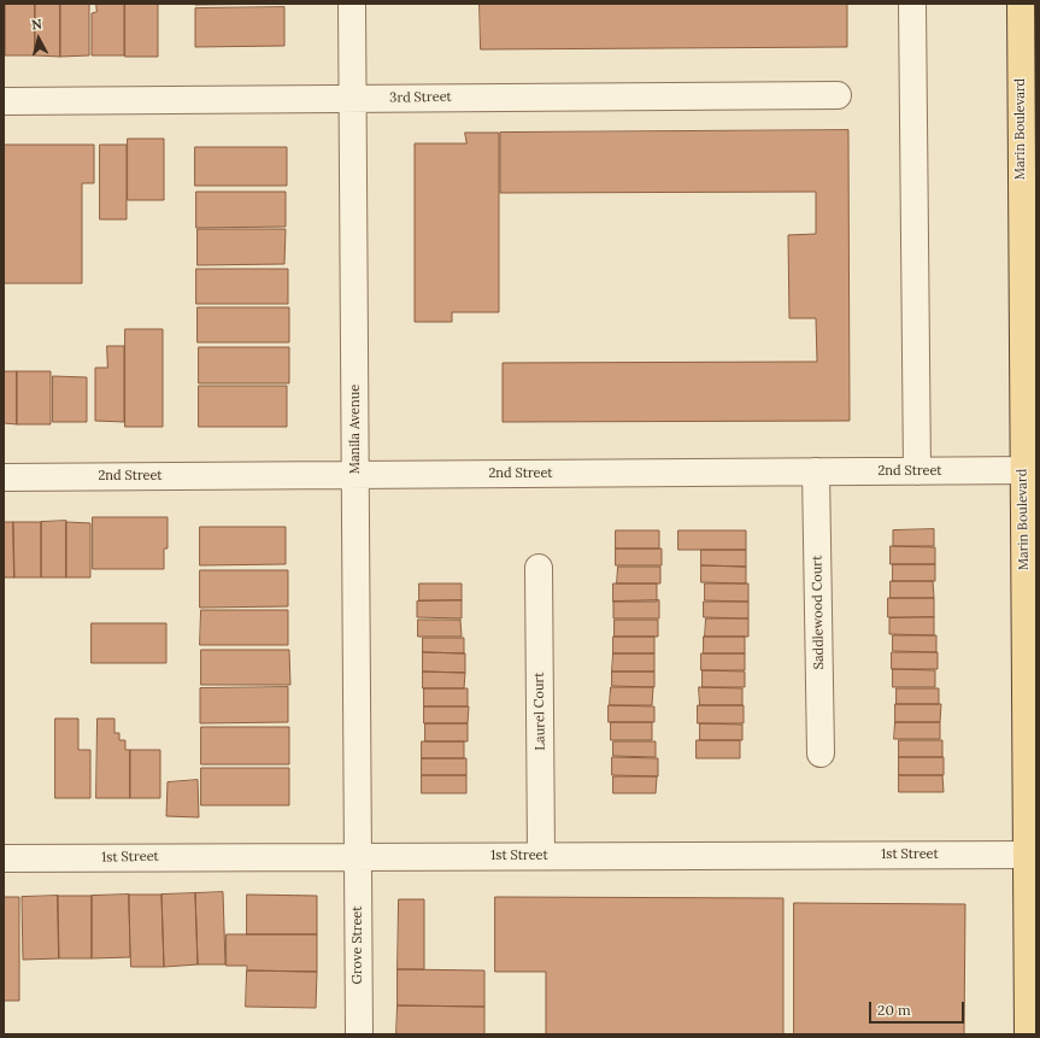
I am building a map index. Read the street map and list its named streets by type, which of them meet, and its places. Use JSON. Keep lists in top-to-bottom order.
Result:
{
  "streets": {
    "main road": ["Marin Boulevard"],
    "street": [
      "3rd Street",
      "Manila Avenue",
      "2nd Street",
      "Saddlewood Court",
      "Laurel Court",
      "1st Street",
      "Grove Street"
    ]
  },
  "crossings": [
    ["3rd Street", "Manila Avenue"],
    ["Marin Boulevard", "2nd Street"],
    ["Marin Boulevard", "1st Street"],
    ["Manila Avenue", "2nd Street"],
    ["Manila Avenue", "1st Street"],
    ["Manila Avenue", "Grove Street"],
    ["2nd Street", "Saddlewood Court"],
    ["Laurel Court", "1st Street"],
    ["1st Street", "Grove Street"]
  ],
  "scale_bar": "20 m",
  "north": "top"
}
